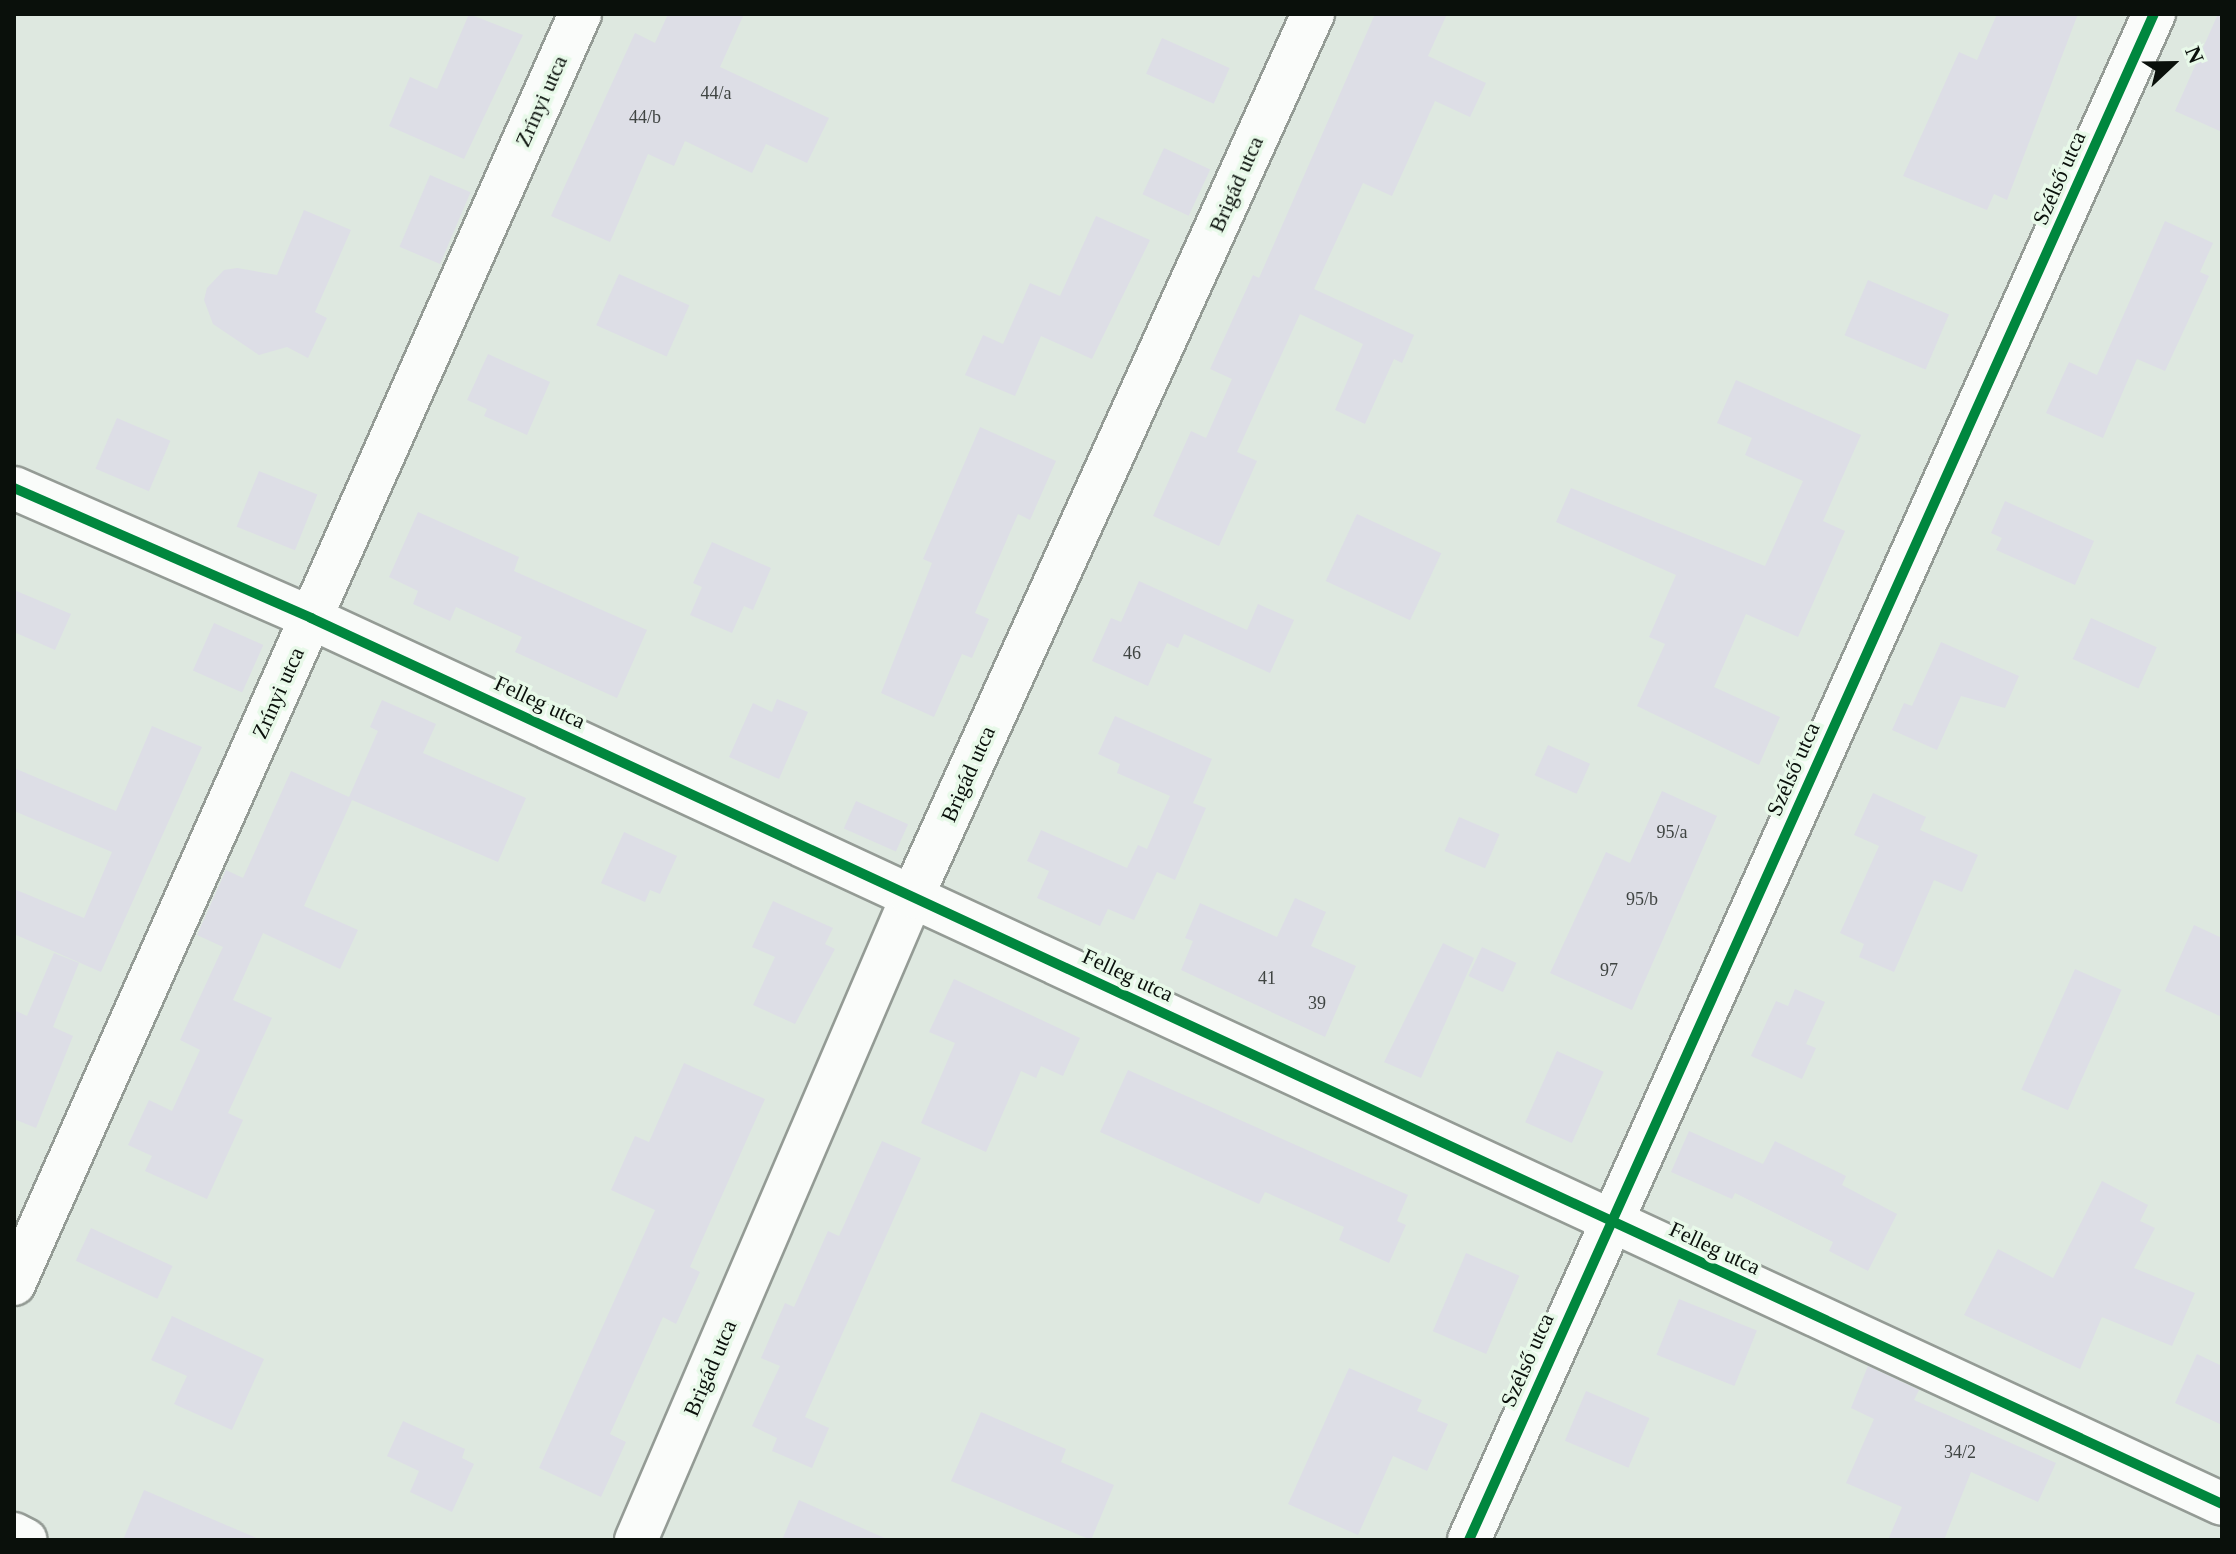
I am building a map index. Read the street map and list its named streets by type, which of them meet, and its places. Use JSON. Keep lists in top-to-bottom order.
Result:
{
  "streets": {
    "street": [
      "Zrínyi utca",
      "Szélső utca",
      "Brigád utca",
      "Felleg utca"
    ]
  },
  "crossings": [
    ["Zrínyi utca", "Felleg utca"],
    ["Szélső utca", "Felleg utca"],
    ["Brigád utca", "Felleg utca"]
  ],
  "house_numbers": [
    "44/a",
    "44/b",
    "46",
    "95/a",
    "95/b",
    "97",
    "41",
    "39",
    "34/2"
  ],
  "north": "right"
}
